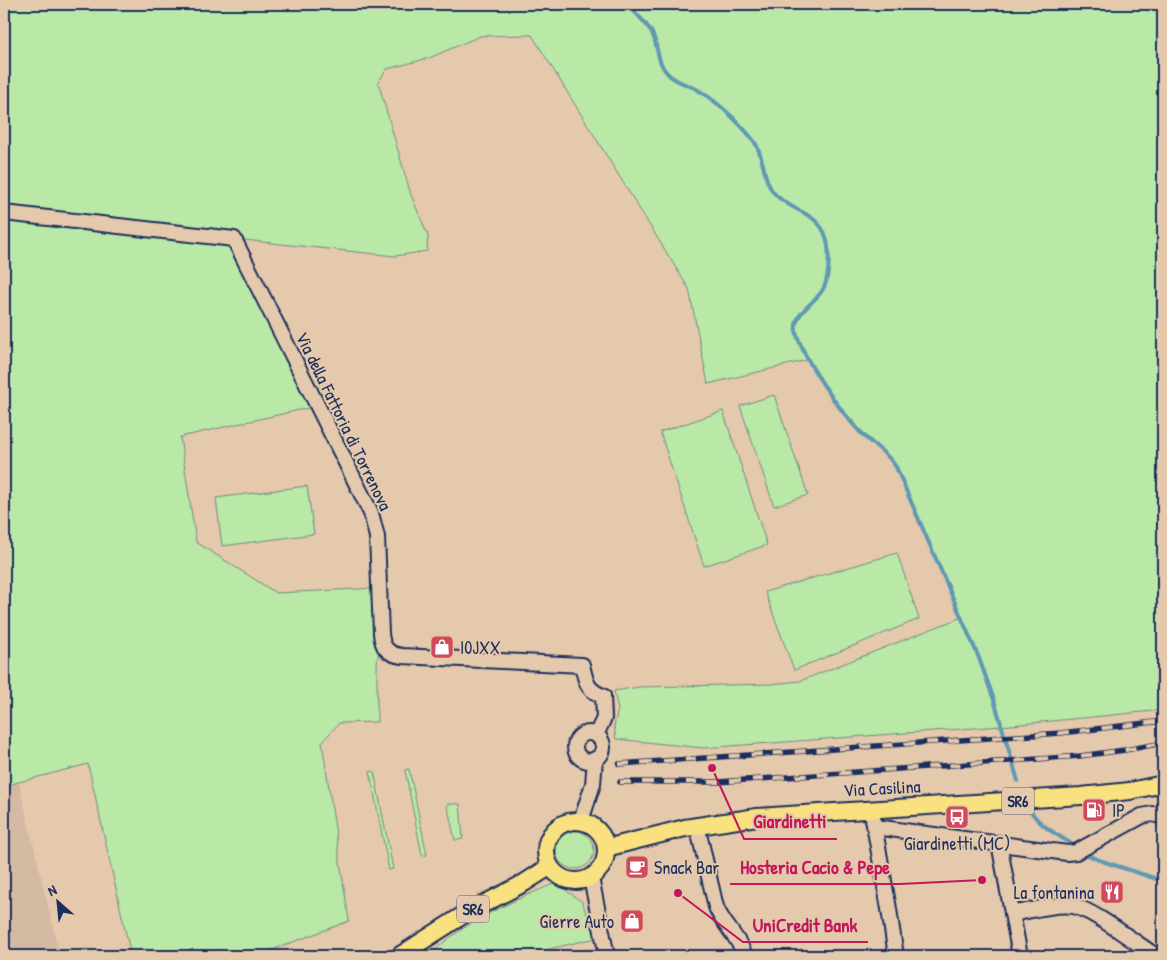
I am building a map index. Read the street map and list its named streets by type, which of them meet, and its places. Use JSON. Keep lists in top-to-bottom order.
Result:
{
  "streets": {
    "main road": ["Via Casilina", "SR6"],
    "street": ["Via della Fattoria di Torrenova"]
  },
  "crossings": [
    ["Via della Fattoria di Torrenova", "Via Casilina"],
    ["Via della Fattoria di Torrenova", "SR6"],
    ["Via Casilina", "SR6"]
  ],
  "places": {
    "shop": ["I0JXX", "Gierre Auto"],
    "other": ["Giardinetti", "Hosteria Cacio & Pepe", "UniCredit Bank"],
    "fuel station": ["IP"],
    "bus stop": ["Giardinetti (MC)"],
    "cafe": ["Snack Bar"],
    "restaurant": ["La fontanina"]
  },
  "north": "top left"
}
